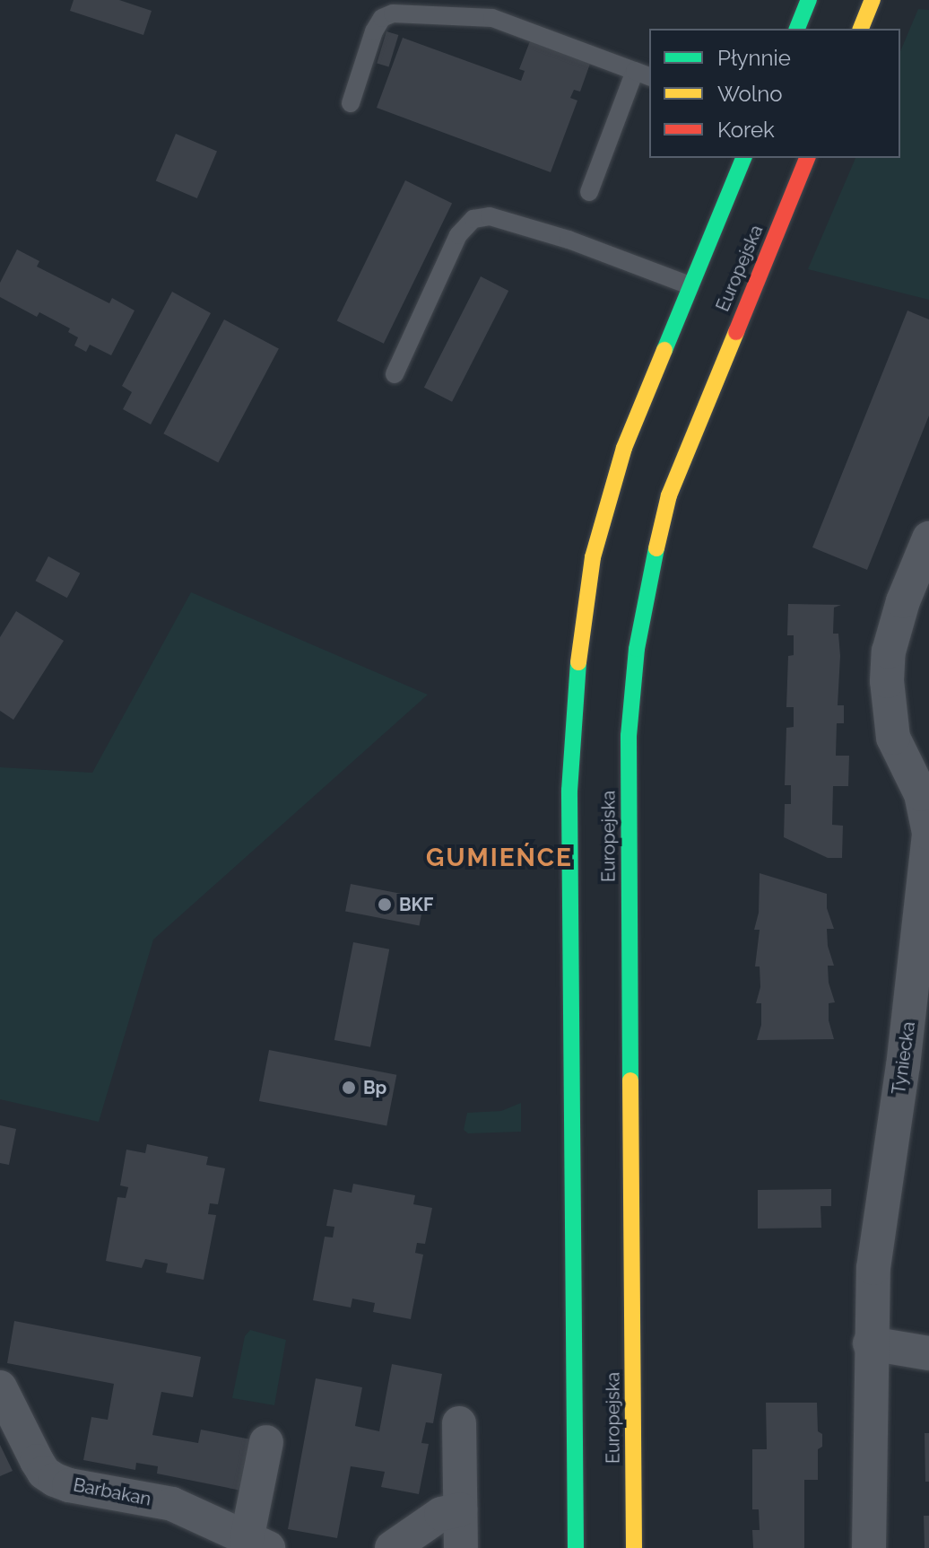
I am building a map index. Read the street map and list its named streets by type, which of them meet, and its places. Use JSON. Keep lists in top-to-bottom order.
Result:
{
  "streets": {
    "main road": ["Europejska"],
    "street": ["Tyniecka", "Barbakan"]
  },
  "districts": ["GUMIEŃCE"],
  "places": ["BKF", "Bp"],
  "legend": ["Płynnie", "Wolno", "Korek"]
}
